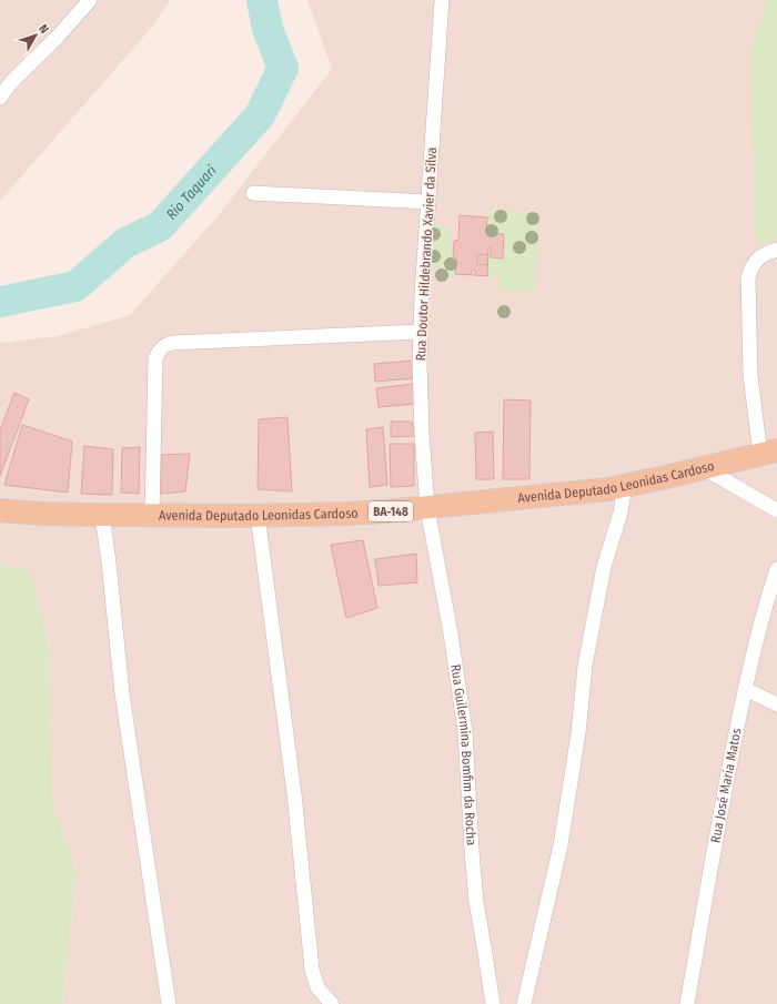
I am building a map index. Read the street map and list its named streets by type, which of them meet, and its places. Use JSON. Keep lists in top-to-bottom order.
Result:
{
  "streets": {
    "main road": ["Avenida Deputado Leonidas Cardoso", "BA-148"],
    "street": ["Rua Doutor Hildebrando Xavier da Silva", "Rua Guilermina Bomfim da Rocha", "Rua José Maria Matos"]
  },
  "crossings": [
    ["Rua Doutor Hildebrando Xavier da Silva", "Avenida Deputado Leonidas Cardoso"],
    ["Rua Doutor Hildebrando Xavier da Silva", "Rua Guilermina Bomfim da Rocha"],
    ["Avenida Deputado Leonidas Cardoso", "Rua Guilermina Bomfim da Rocha"]
  ],
  "water": ["Rio Taquari"],
  "north": "top right"
}
